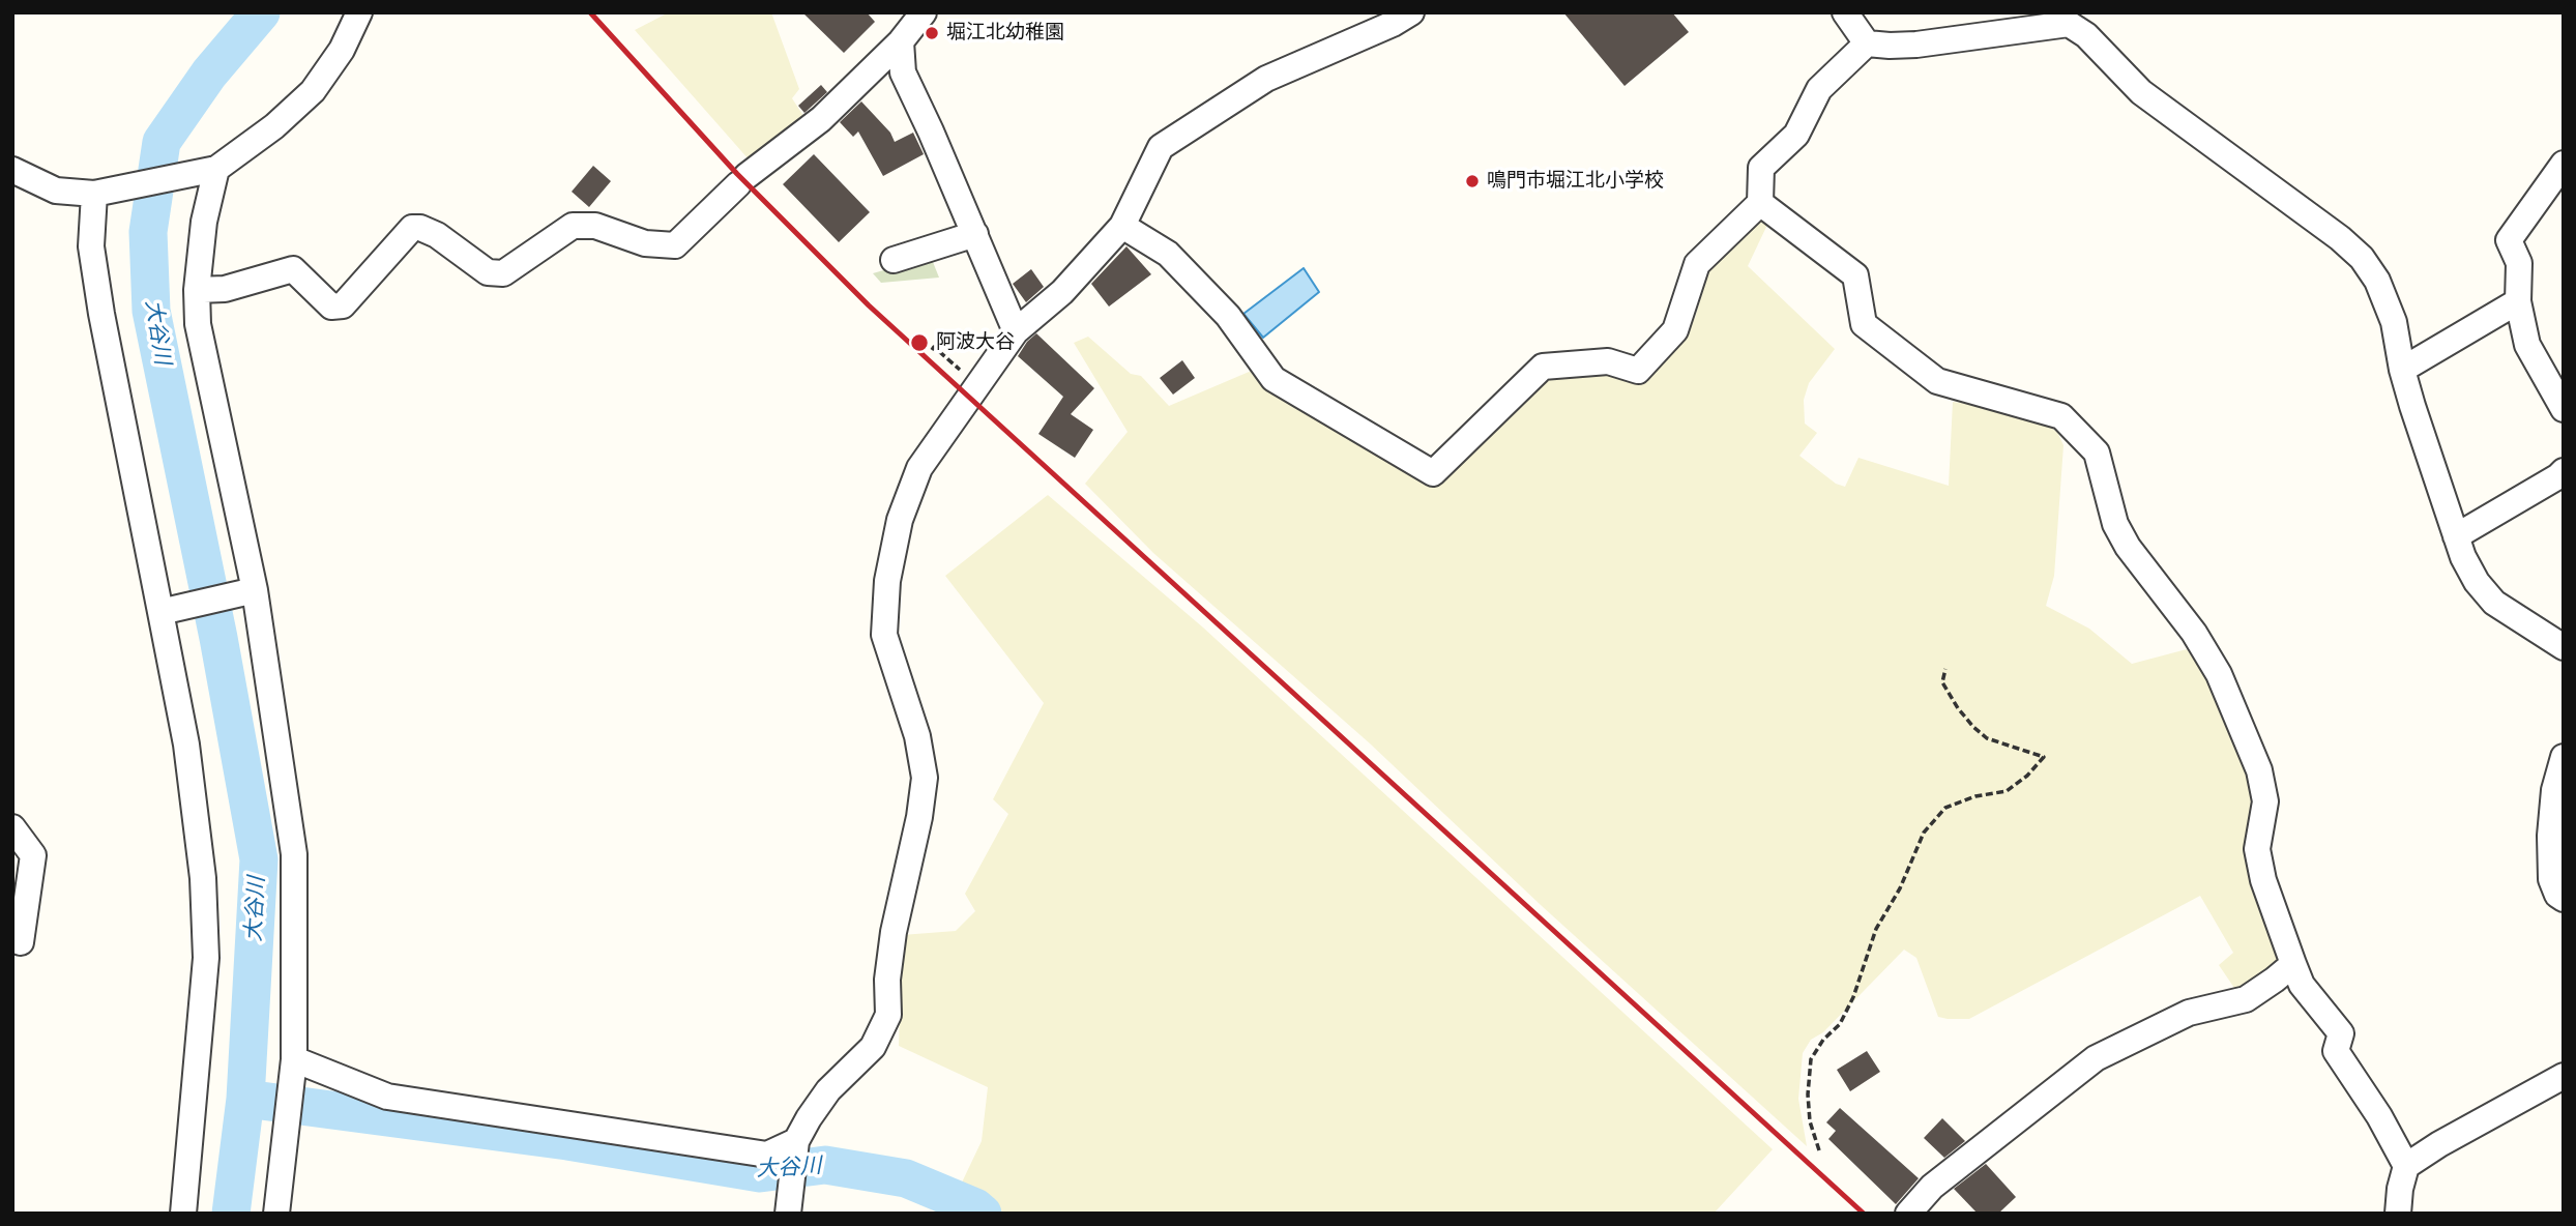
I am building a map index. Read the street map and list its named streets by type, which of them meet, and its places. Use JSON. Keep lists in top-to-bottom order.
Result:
{
  "water": ["大谷川"],
  "places": ["堀江北幼稚園", "鳴門市堀江北小学校", "阿波大谷"]
}
